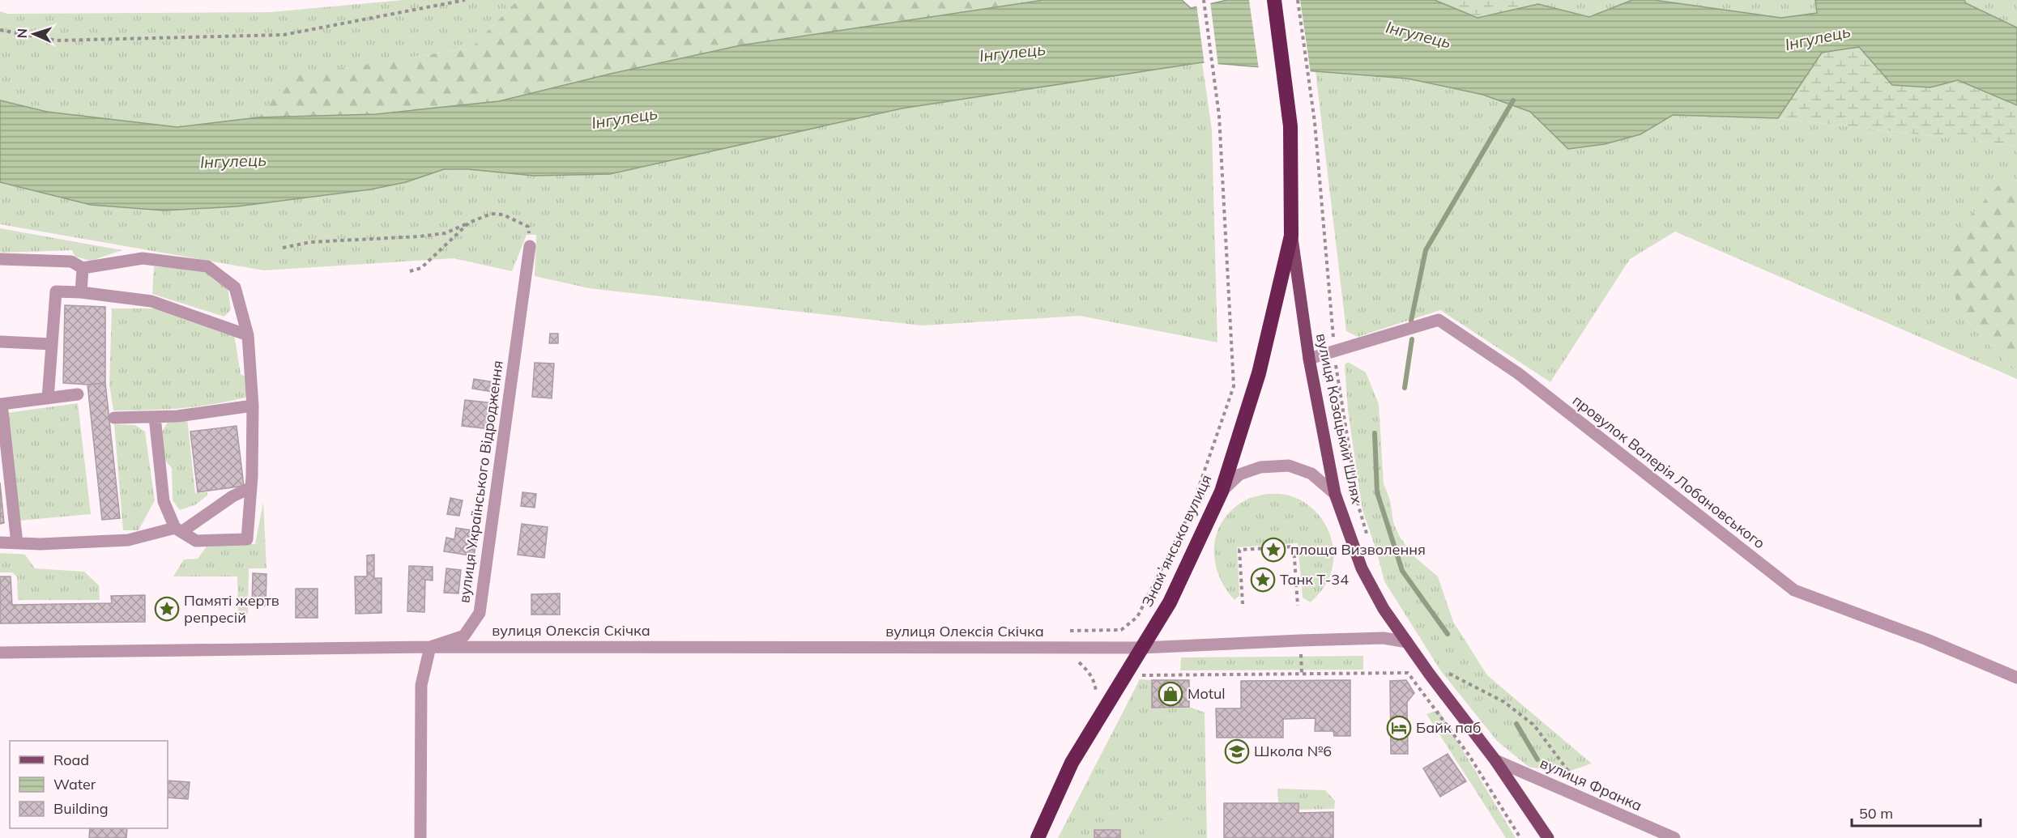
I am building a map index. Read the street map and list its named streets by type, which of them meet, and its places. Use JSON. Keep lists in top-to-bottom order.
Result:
{
  "streets": {
    "highway": ["Знамʼянська вулиця"],
    "main road": ["вулиця Козацький Шлях"],
    "street": [
      "провулок Валерія Лобановського",
      "вулиця Українського Відродження",
      "вулиця Олексія Скічка",
      "вулиця Франка"
    ]
  },
  "crossings": [
    ["вулиця Козацький Шлях", "провулок Валерія Лобановського"],
    ["вулиця Козацький Шлях", "Знамʼянська вулиця"],
    ["вулиця Козацький Шлях", "вулиця Олексія Скічка"],
    ["вулиця Козацький Шлях", "вулиця Франка"],
    ["вулиця Українського Відродження", "вулиця Олексія Скічка"],
    ["Знамʼянська вулиця", "вулиця Олексія Скічка"]
  ],
  "water": ["Інгулець"],
  "places": {
    "place": ["площа Визволення", "Танк Т-34", "Памяті жертв репресій"],
    "shop": ["Motul"],
    "hotel": ["Байк паб"],
    "school or university": ["Школа №6"]
  },
  "legend": ["Road", "Water", "Building"],
  "scale_bar": "50 m",
  "north": "left"
}
